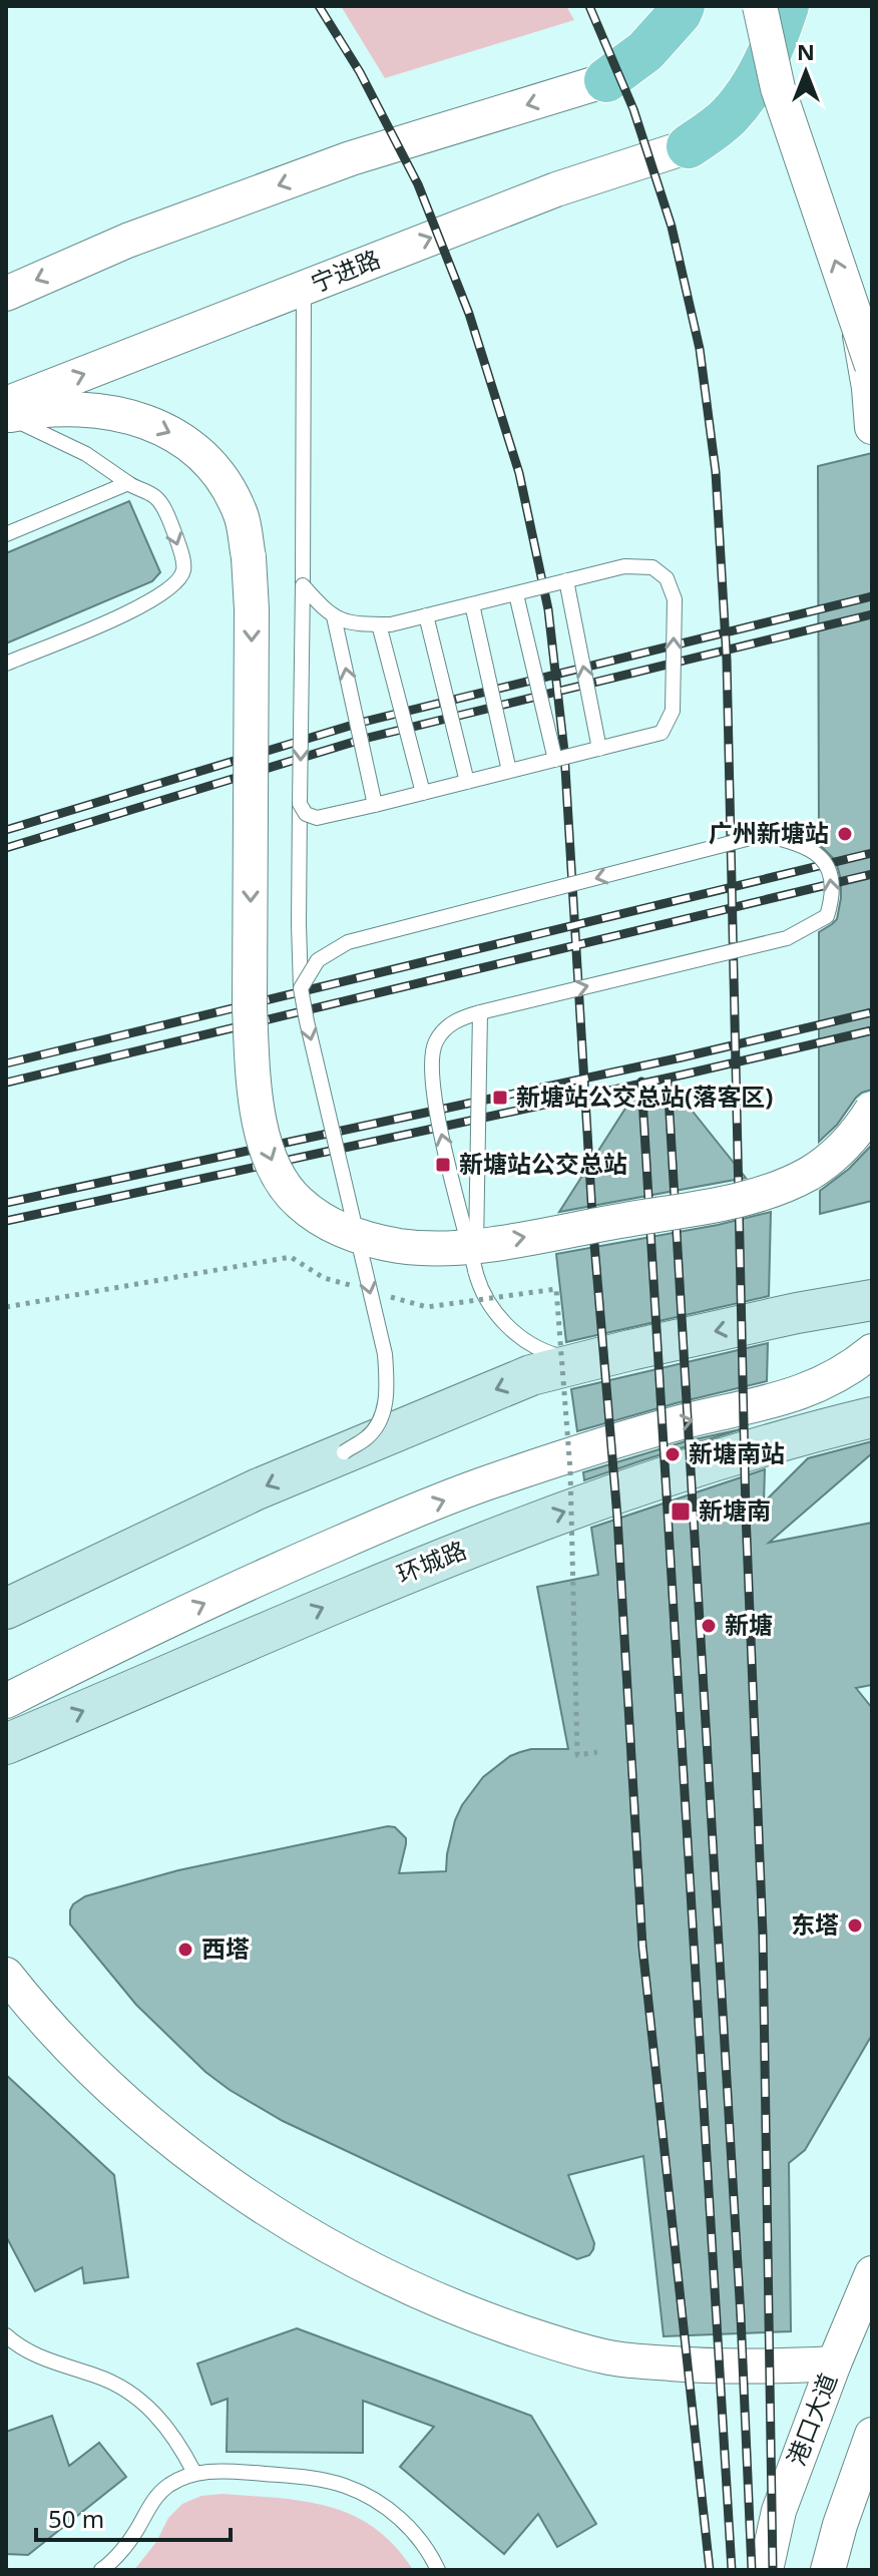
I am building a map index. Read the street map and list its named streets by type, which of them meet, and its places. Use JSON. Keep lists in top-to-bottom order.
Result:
{
  "streets": {
    "main road": ["环城路"],
    "street": ["宁进路", "港口大道"]
  },
  "places": {
    "other": [
      "广州新塘站",
      "新塘南站",
      "新塘",
      "东塔",
      "西塔"
    ],
    "transit": ["新塘站公交总站(落客区)", "新塘站公交总站", "新塘南"]
  },
  "scale_bar": "50 m",
  "north": "top"
}
